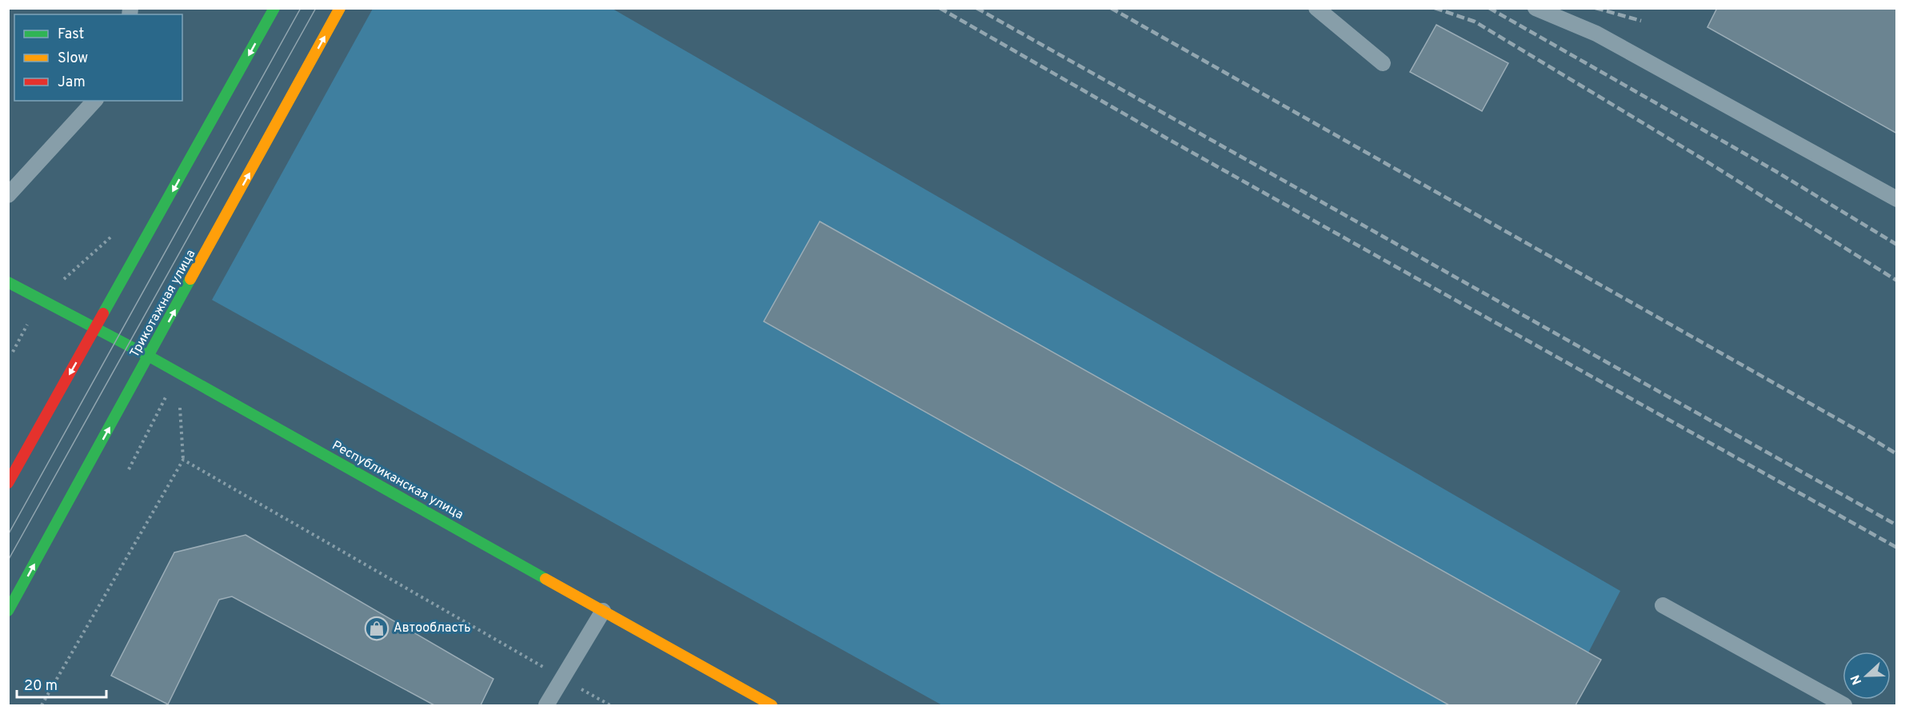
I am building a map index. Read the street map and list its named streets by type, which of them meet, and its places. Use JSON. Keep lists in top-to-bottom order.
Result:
{
  "streets": {
    "main road": ["Трикотажная улица", "Республиканская улица"]
  },
  "crossings": [
    ["Трикотажная улица", "Республиканская улица"]
  ],
  "places": {
    "shop": ["Автообласть"]
  },
  "legend": ["Fast", "Slow", "Jam"],
  "scale_bar": "20 m",
  "north": "left"
}
